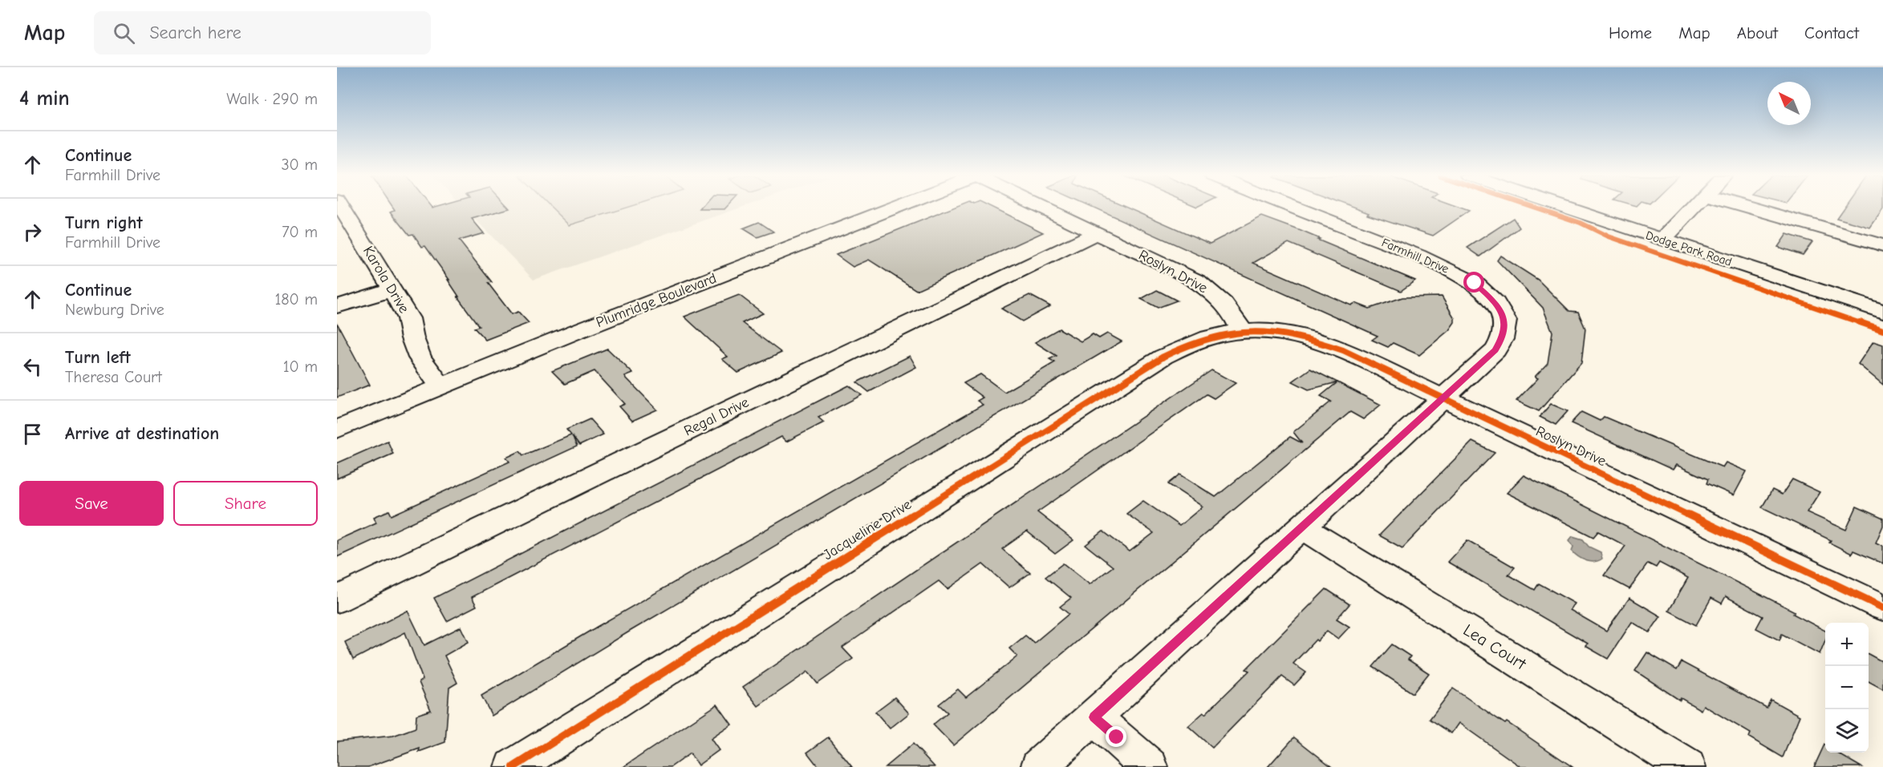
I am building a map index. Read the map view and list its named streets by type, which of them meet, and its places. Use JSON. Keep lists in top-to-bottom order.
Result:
{
  "streets": {
    "street": [
      "Dodge Park Road",
      "Farmhill Drive",
      "Roslyn Drive",
      "Karola Drive",
      "Plumridge Boulevard",
      "Regal Drive",
      "Jacqueline Drive",
      "Lea Court"
    ]
  },
  "crossings": [
    ["Farmhill Drive", "Roslyn Drive"],
    ["Farmhill Drive", "Lea Court"],
    ["Roslyn Drive", "Regal Drive"],
    ["Roslyn Drive", "Jacqueline Drive"],
    ["Karola Drive", "Plumridge Boulevard"]
  ],
  "north": "top left",
  "page": {
    "header": "Map",
    "search": "Search here",
    "nav": [
      "Home",
      "Map",
      "About",
      "Contact"
    ],
    "heading": ["4 min", "Walk · 290 m"],
    "list": [
      ["Continue", "Farmhill Drive", "30 m"],
      ["Turn right", "Farmhill Drive", "70 m"],
      ["Continue", "Newburg Drive", "180 m"],
      ["Turn left", "Theresa Court", "10 m"],
      "Arrive at destination"
    ],
    "buttons": ["Save", "Share"],
    "map_buttons": ["+", "−"]
  }
}
